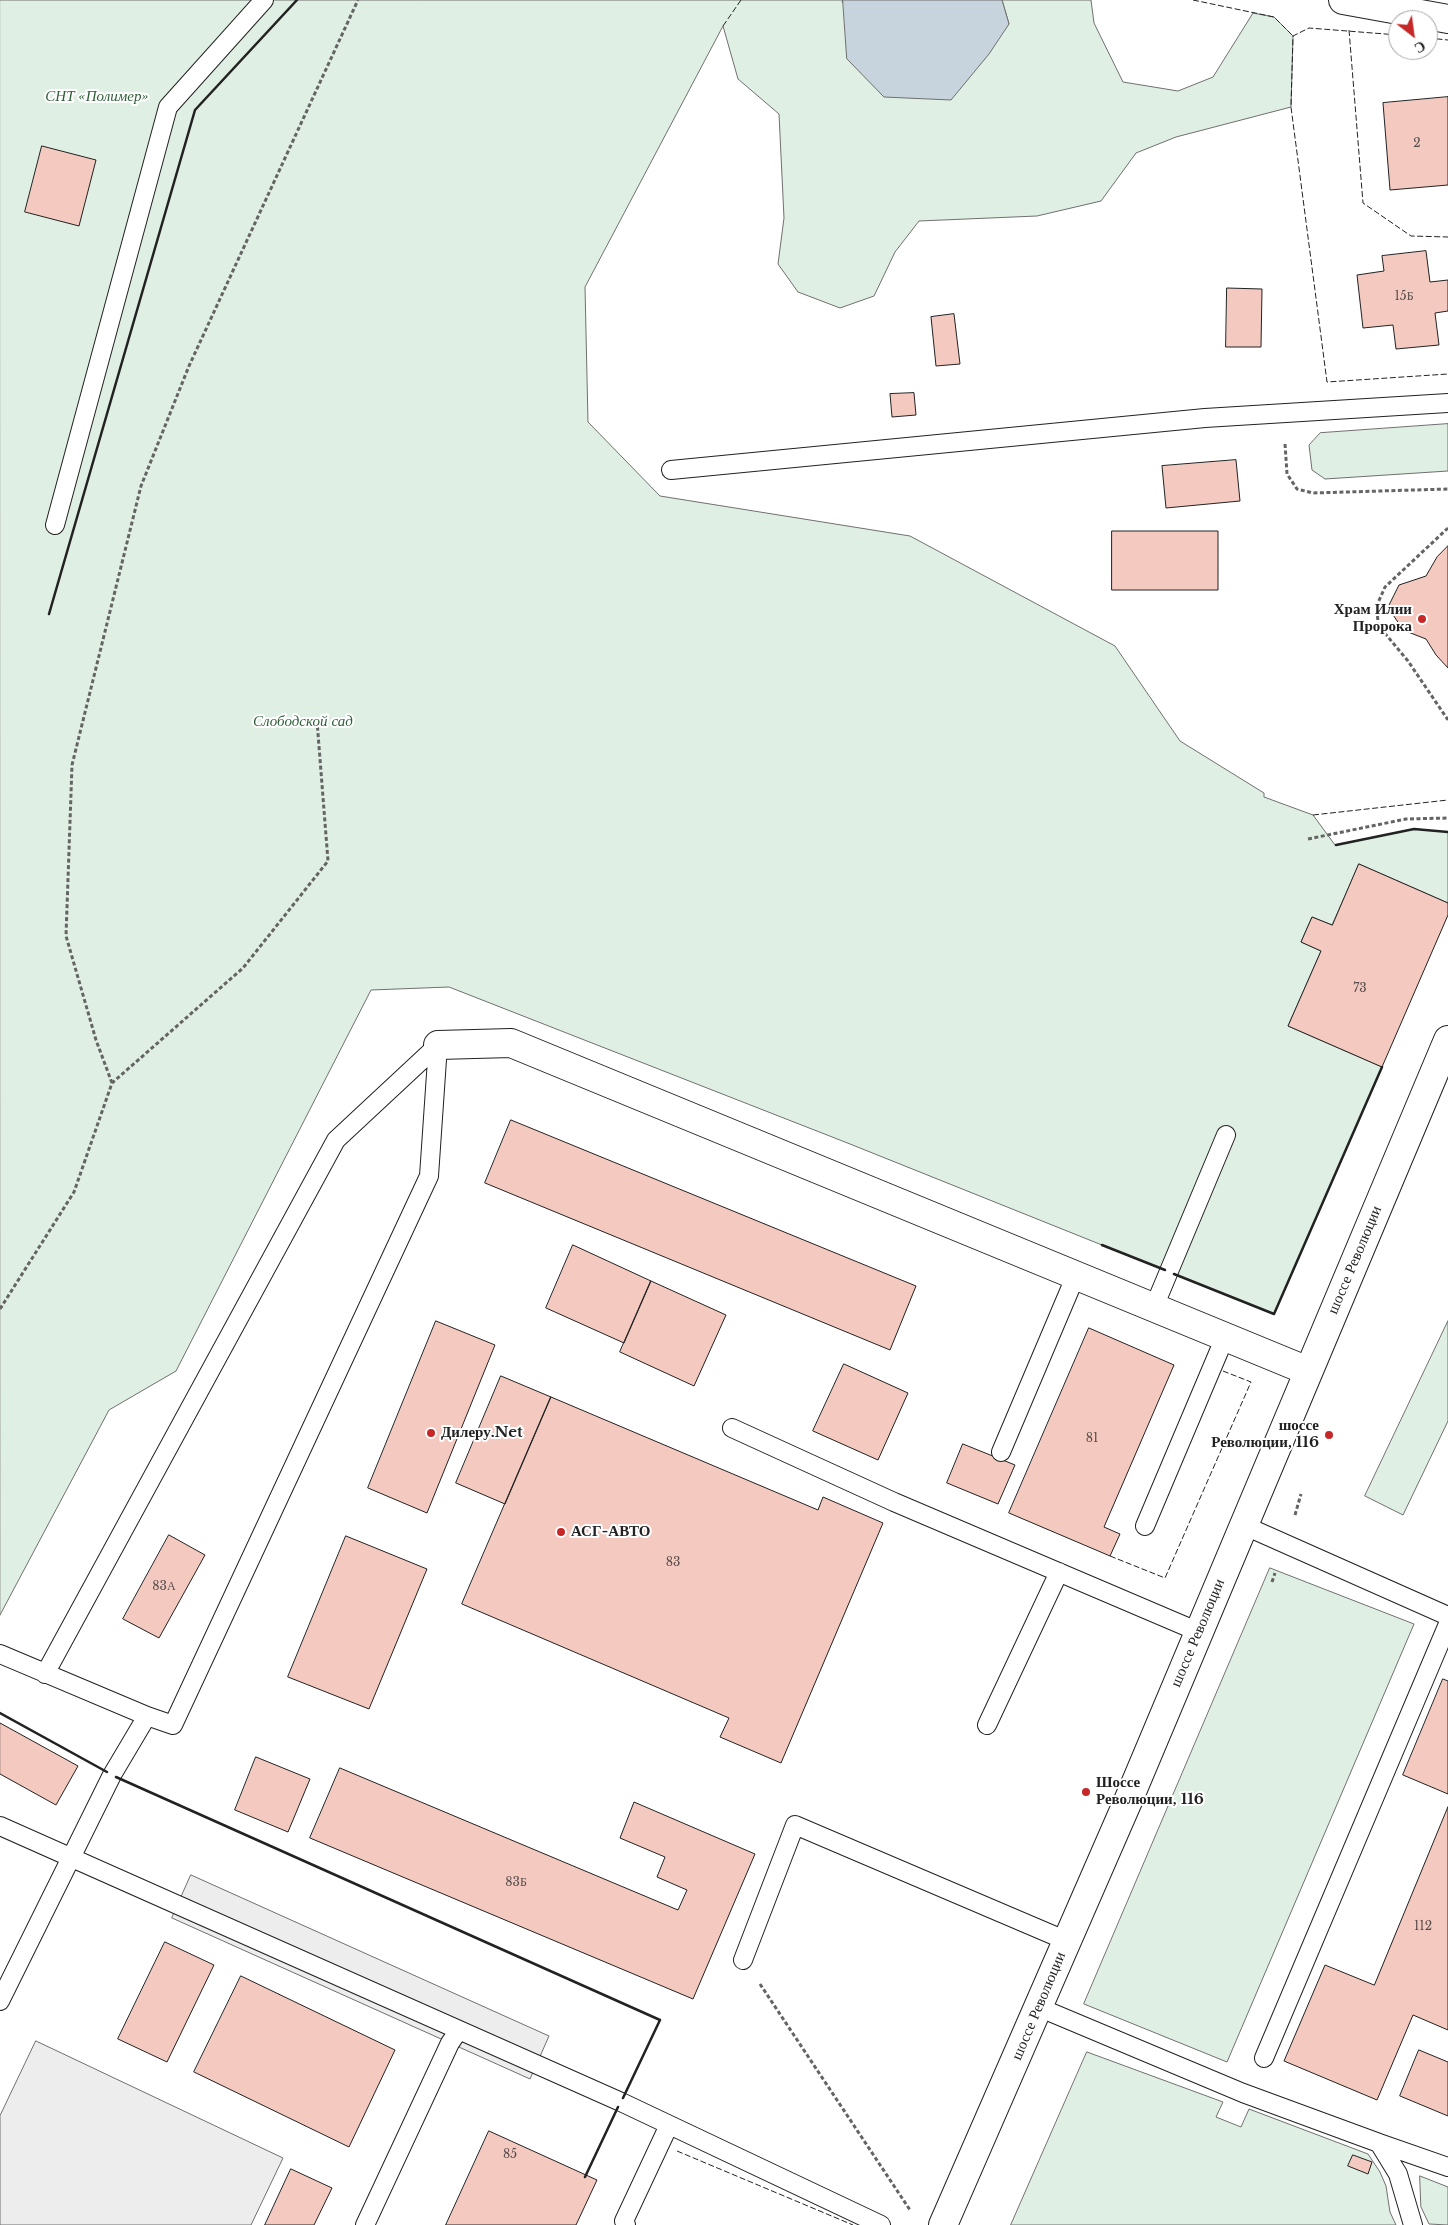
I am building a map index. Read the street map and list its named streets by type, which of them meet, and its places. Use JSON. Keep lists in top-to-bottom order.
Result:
{
  "streets": {
    "main road": ["шоссе Революции"]
  },
  "parks": ["СНТ «Полимер»", "Слободской сад"],
  "places": [
    "Храм Илии Пророка",
    "Дилеру.Net",
    "шоссе Революции, 116",
    "АСГ-АВТО",
    "Шоссе Революции, 116"
  ],
  "house_numbers": [
    "2",
    "15Б",
    "73",
    "81",
    "83",
    "83А",
    "83Б",
    "112",
    "85"
  ],
  "north": "bottom right"
}
